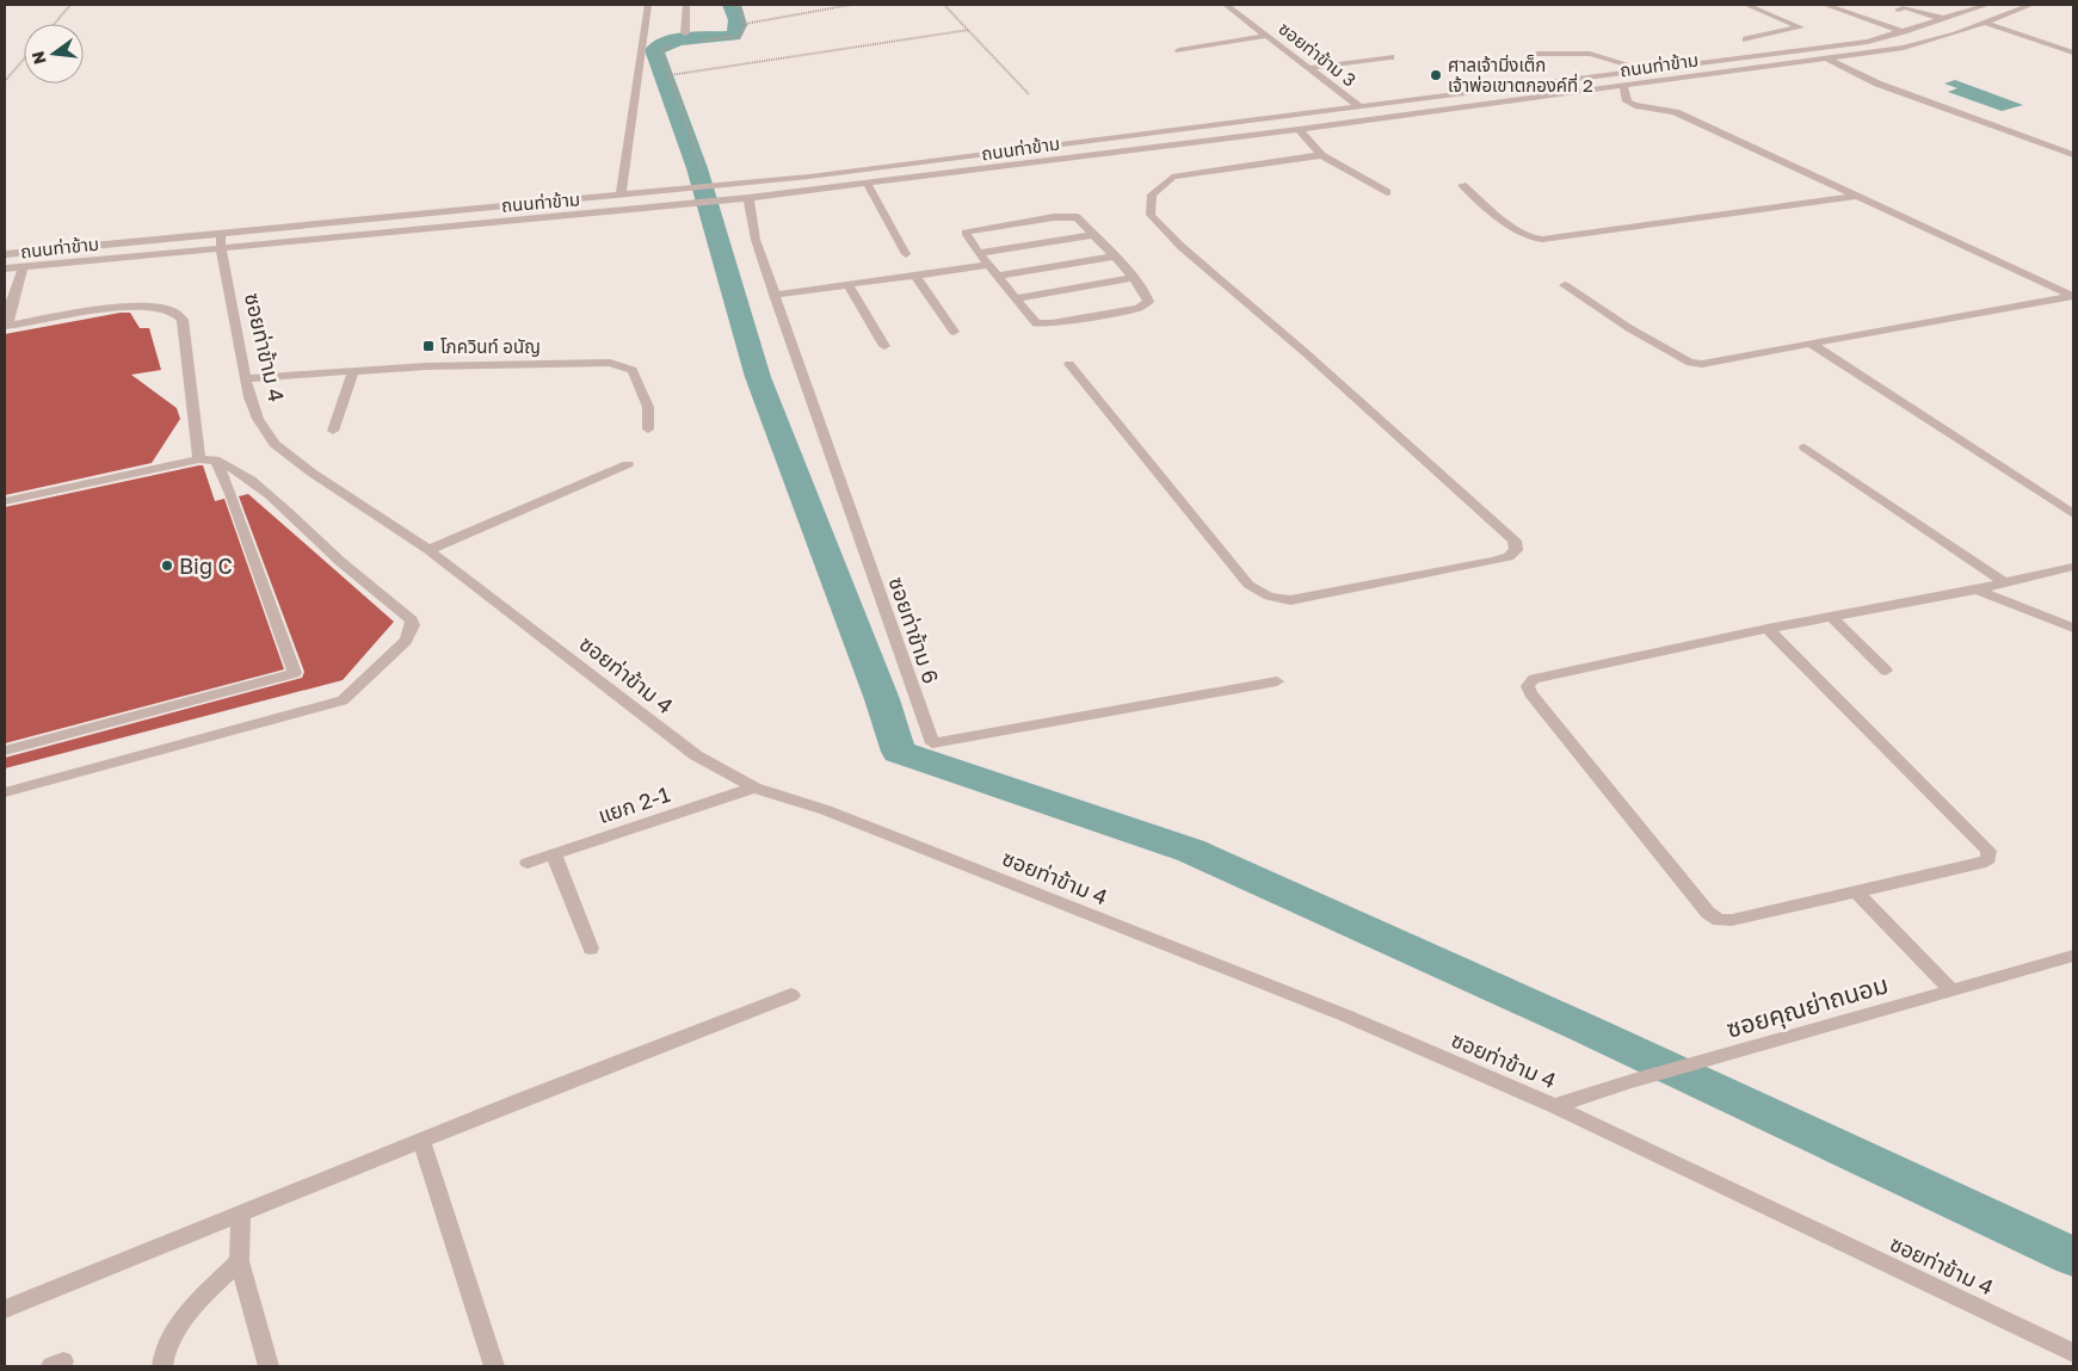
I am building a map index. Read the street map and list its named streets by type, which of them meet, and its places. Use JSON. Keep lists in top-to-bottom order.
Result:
{
  "streets": {
    "street": [
      "ซอยท่าข้าม 3",
      "ถนนท่าข้าม",
      "ซอยท่าข้าม 4",
      "ซอยท่าข้าม 6",
      "แยก 2-1",
      "ซอยคุณย่าถนอม"
    ]
  },
  "crossings": [
    ["ซอยท่าข้าม 3", "ถนนท่าข้าม"],
    ["ถนนท่าข้าม", "ซอยท่าข้าม 4"],
    ["ถนนท่าข้าม", "ซอยท่าข้าม 6"],
    ["ซอยท่าข้าม 4", "แยก 2-1"],
    ["ซอยท่าข้าม 4", "ซอยคุณย่าถนอม"]
  ],
  "places": {
    "other": ["ศาลเจ้ามิ่งเต็ก เจ้าพ่อเขาตกองค์ที่ 2", "Big C"],
    "transit": ["โภควินท์ อนัญ"]
  },
  "north": "left"
}
